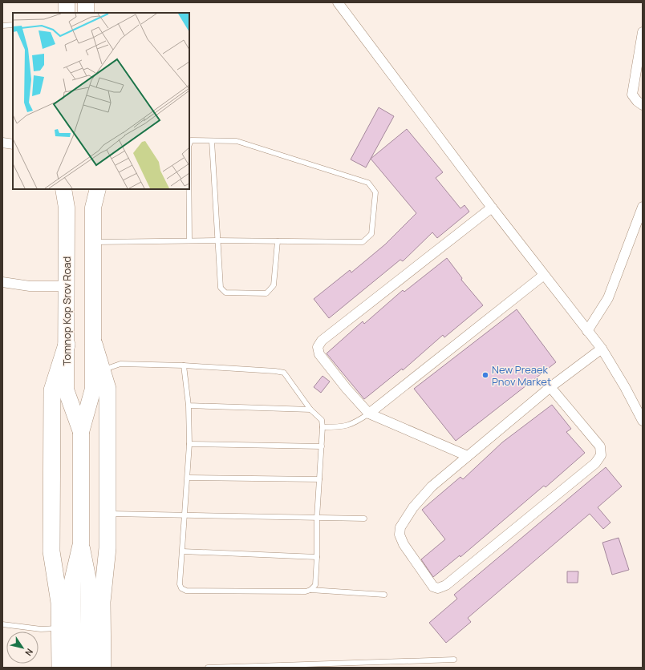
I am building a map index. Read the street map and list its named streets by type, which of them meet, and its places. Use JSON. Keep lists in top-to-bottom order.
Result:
{
  "streets": {
    "main road": ["Tomnop Kop Srov Road"]
  },
  "places": ["New Preaek Pnov Market"],
  "north": "bottom right"
}
